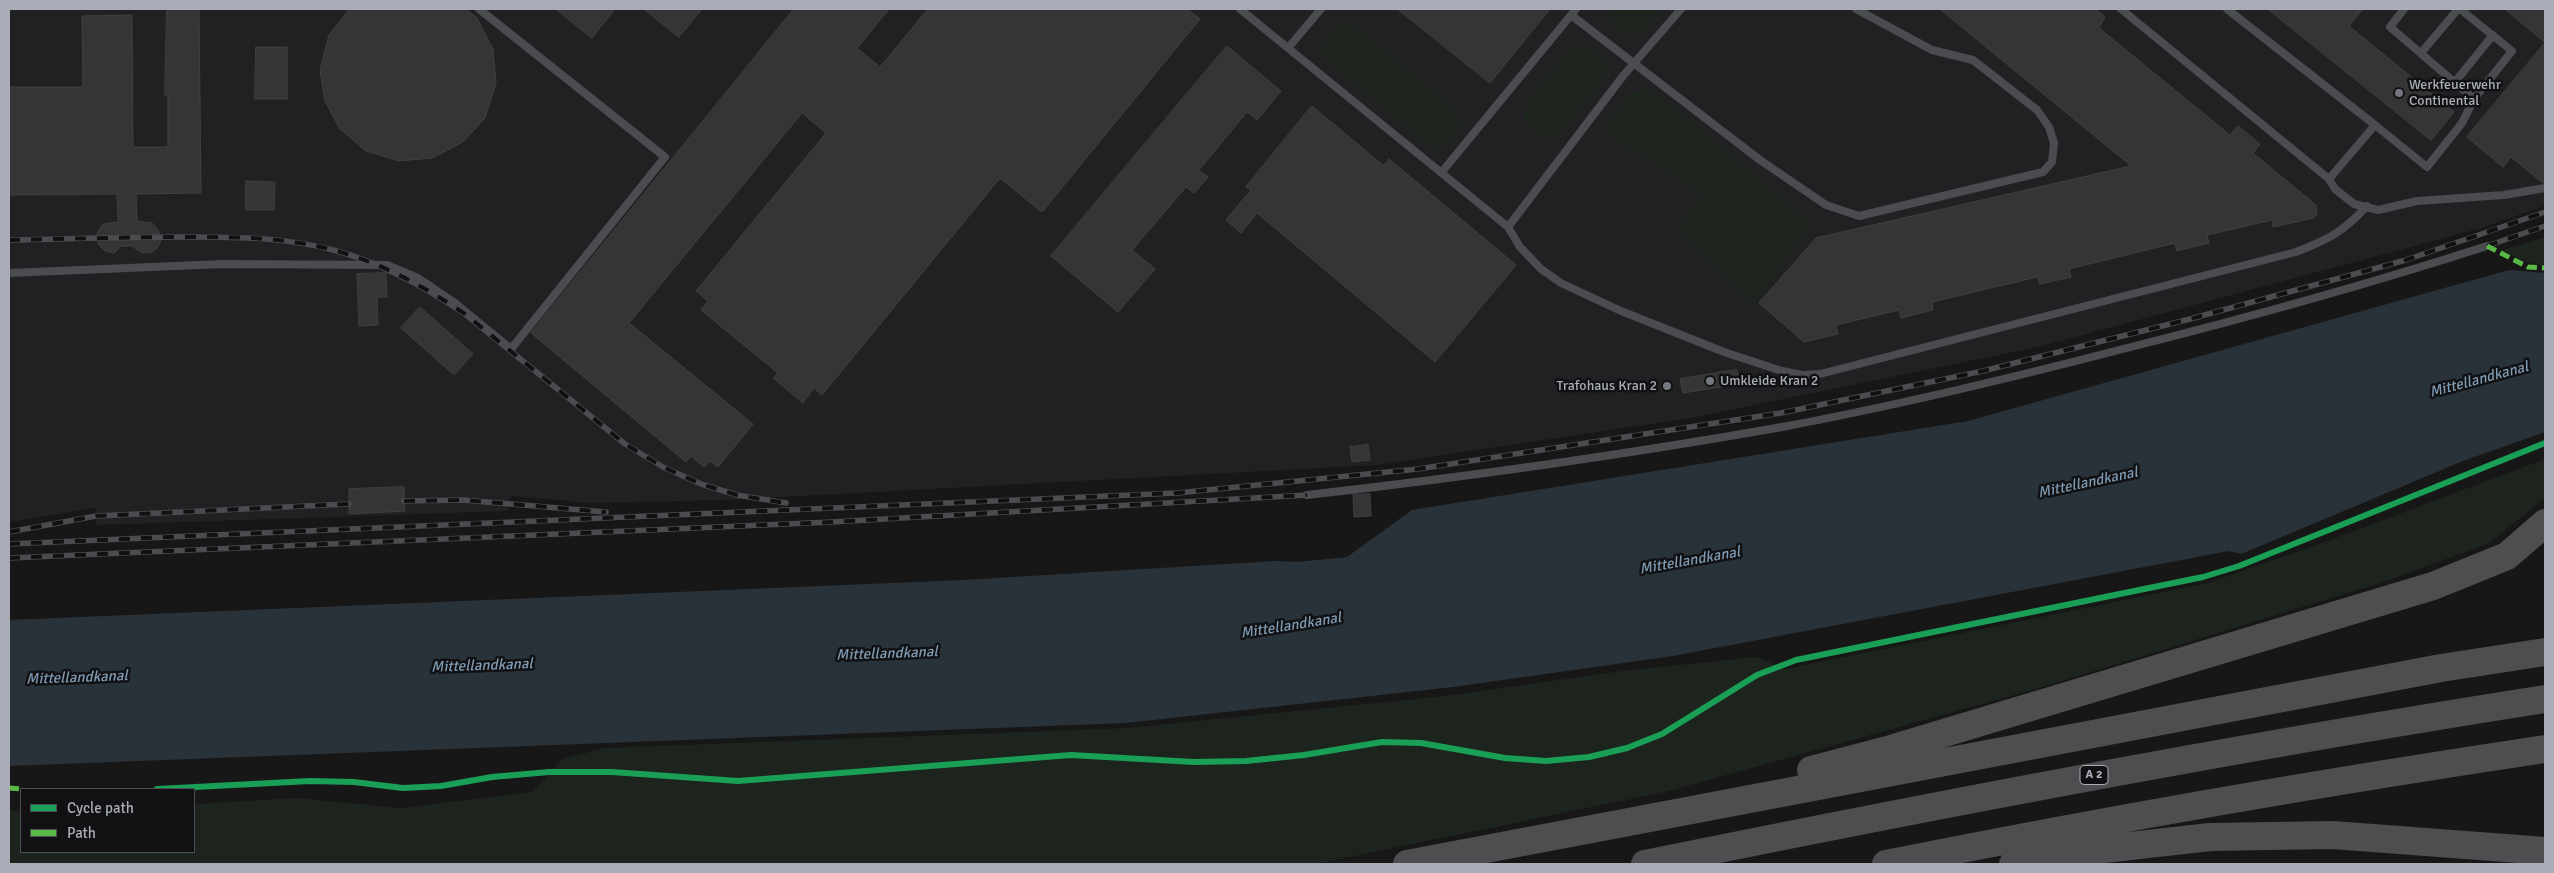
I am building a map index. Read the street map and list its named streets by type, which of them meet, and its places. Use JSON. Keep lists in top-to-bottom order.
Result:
{
  "streets": {
    "highway": ["A 2"]
  },
  "water": ["Mittellandkanal"],
  "places": ["Werkfeuerwehr Continental", "Umkleide Kran 2", "Trafohaus Kran 2"],
  "legend": ["Cycle path", "Path"]
}
